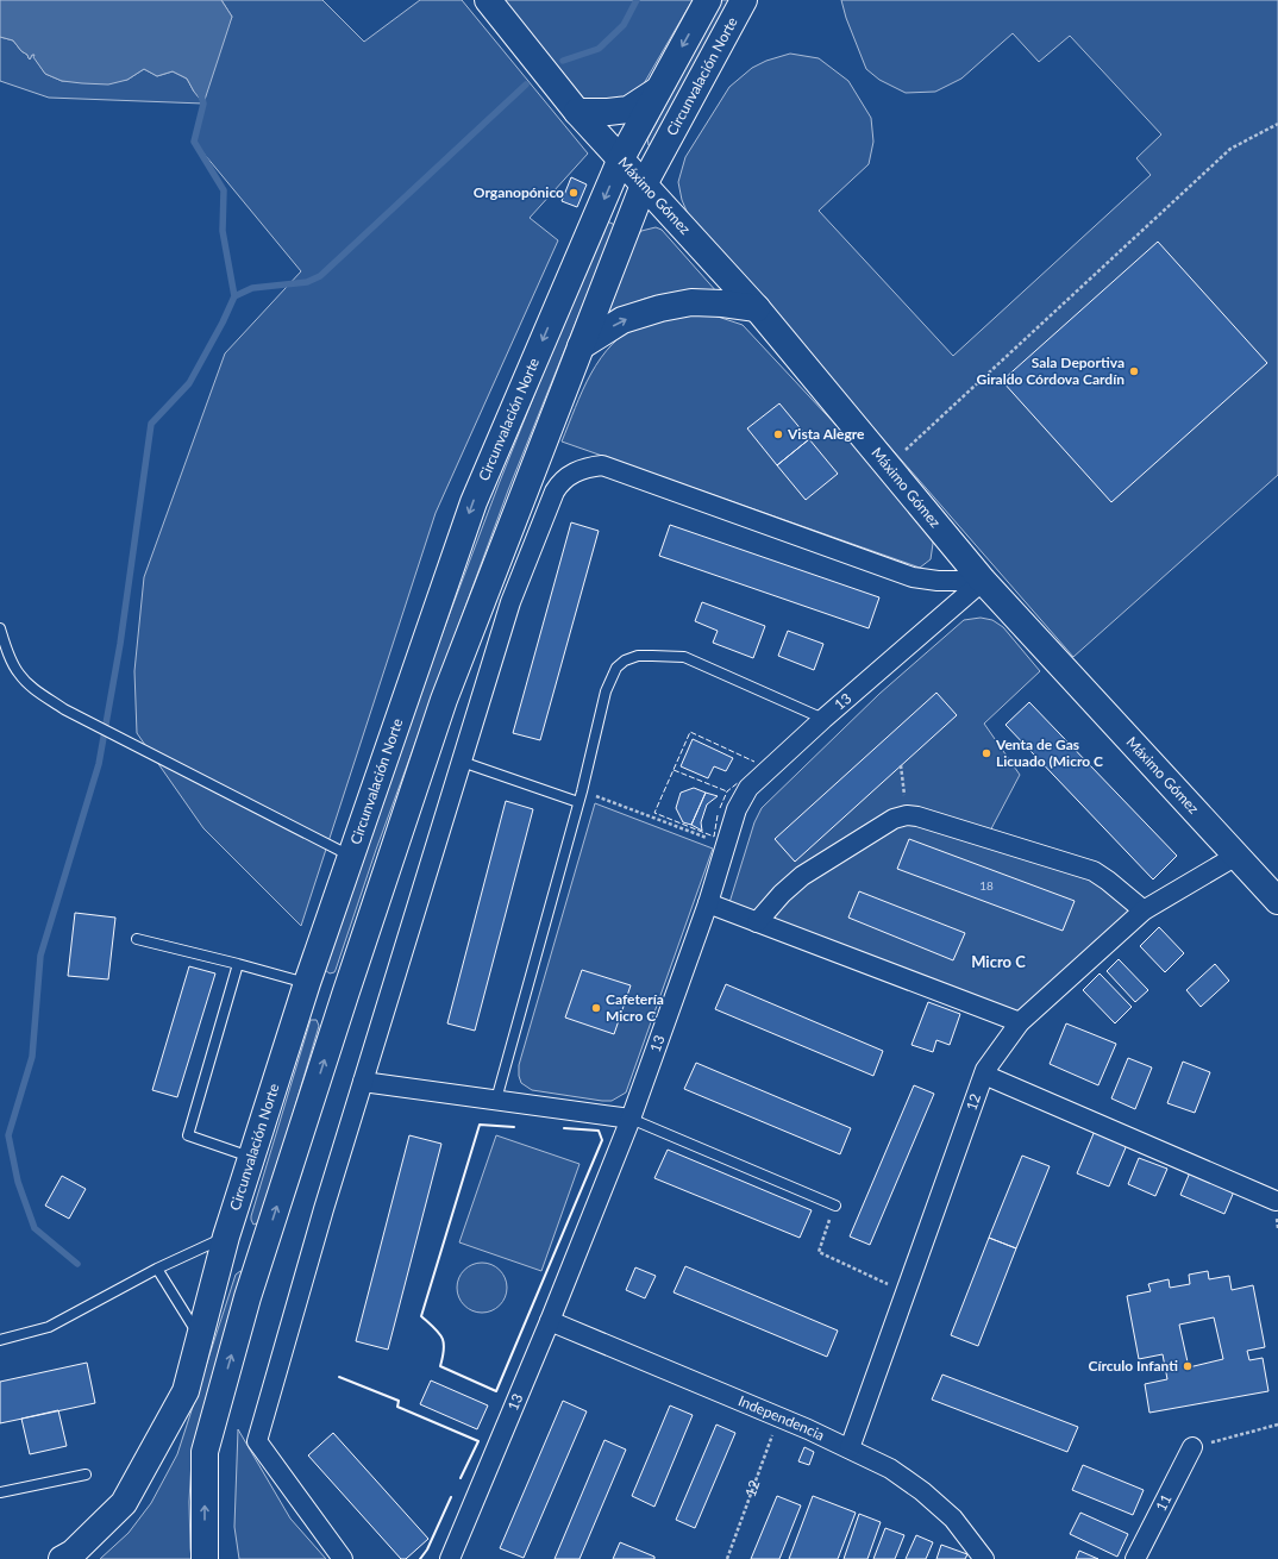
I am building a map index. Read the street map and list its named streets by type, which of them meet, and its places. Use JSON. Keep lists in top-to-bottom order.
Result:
{
  "streets": {
    "main road": ["Circunvalación Norte", "Máximo Gómez"],
    "street": [
      "13",
      "12",
      "Independencia",
      "11"
    ]
  },
  "crossings": [
    ["Circunvalación Norte", "Máximo Gómez"],
    ["Máximo Gómez", "13"],
    ["Máximo Gómez", "12"],
    ["13", "Independencia"],
    ["12", "Independencia"]
  ],
  "districts": ["Micro C"],
  "places": [
    "Organopónico",
    "Sala Deportiva Giraldo Córdova Cardín",
    "Vista Alegre",
    "Venta de Gas Licuado (Micro C",
    "Cafetería Micro C",
    "Círculo Infanti"
  ],
  "house_numbers": ["18"]
}
